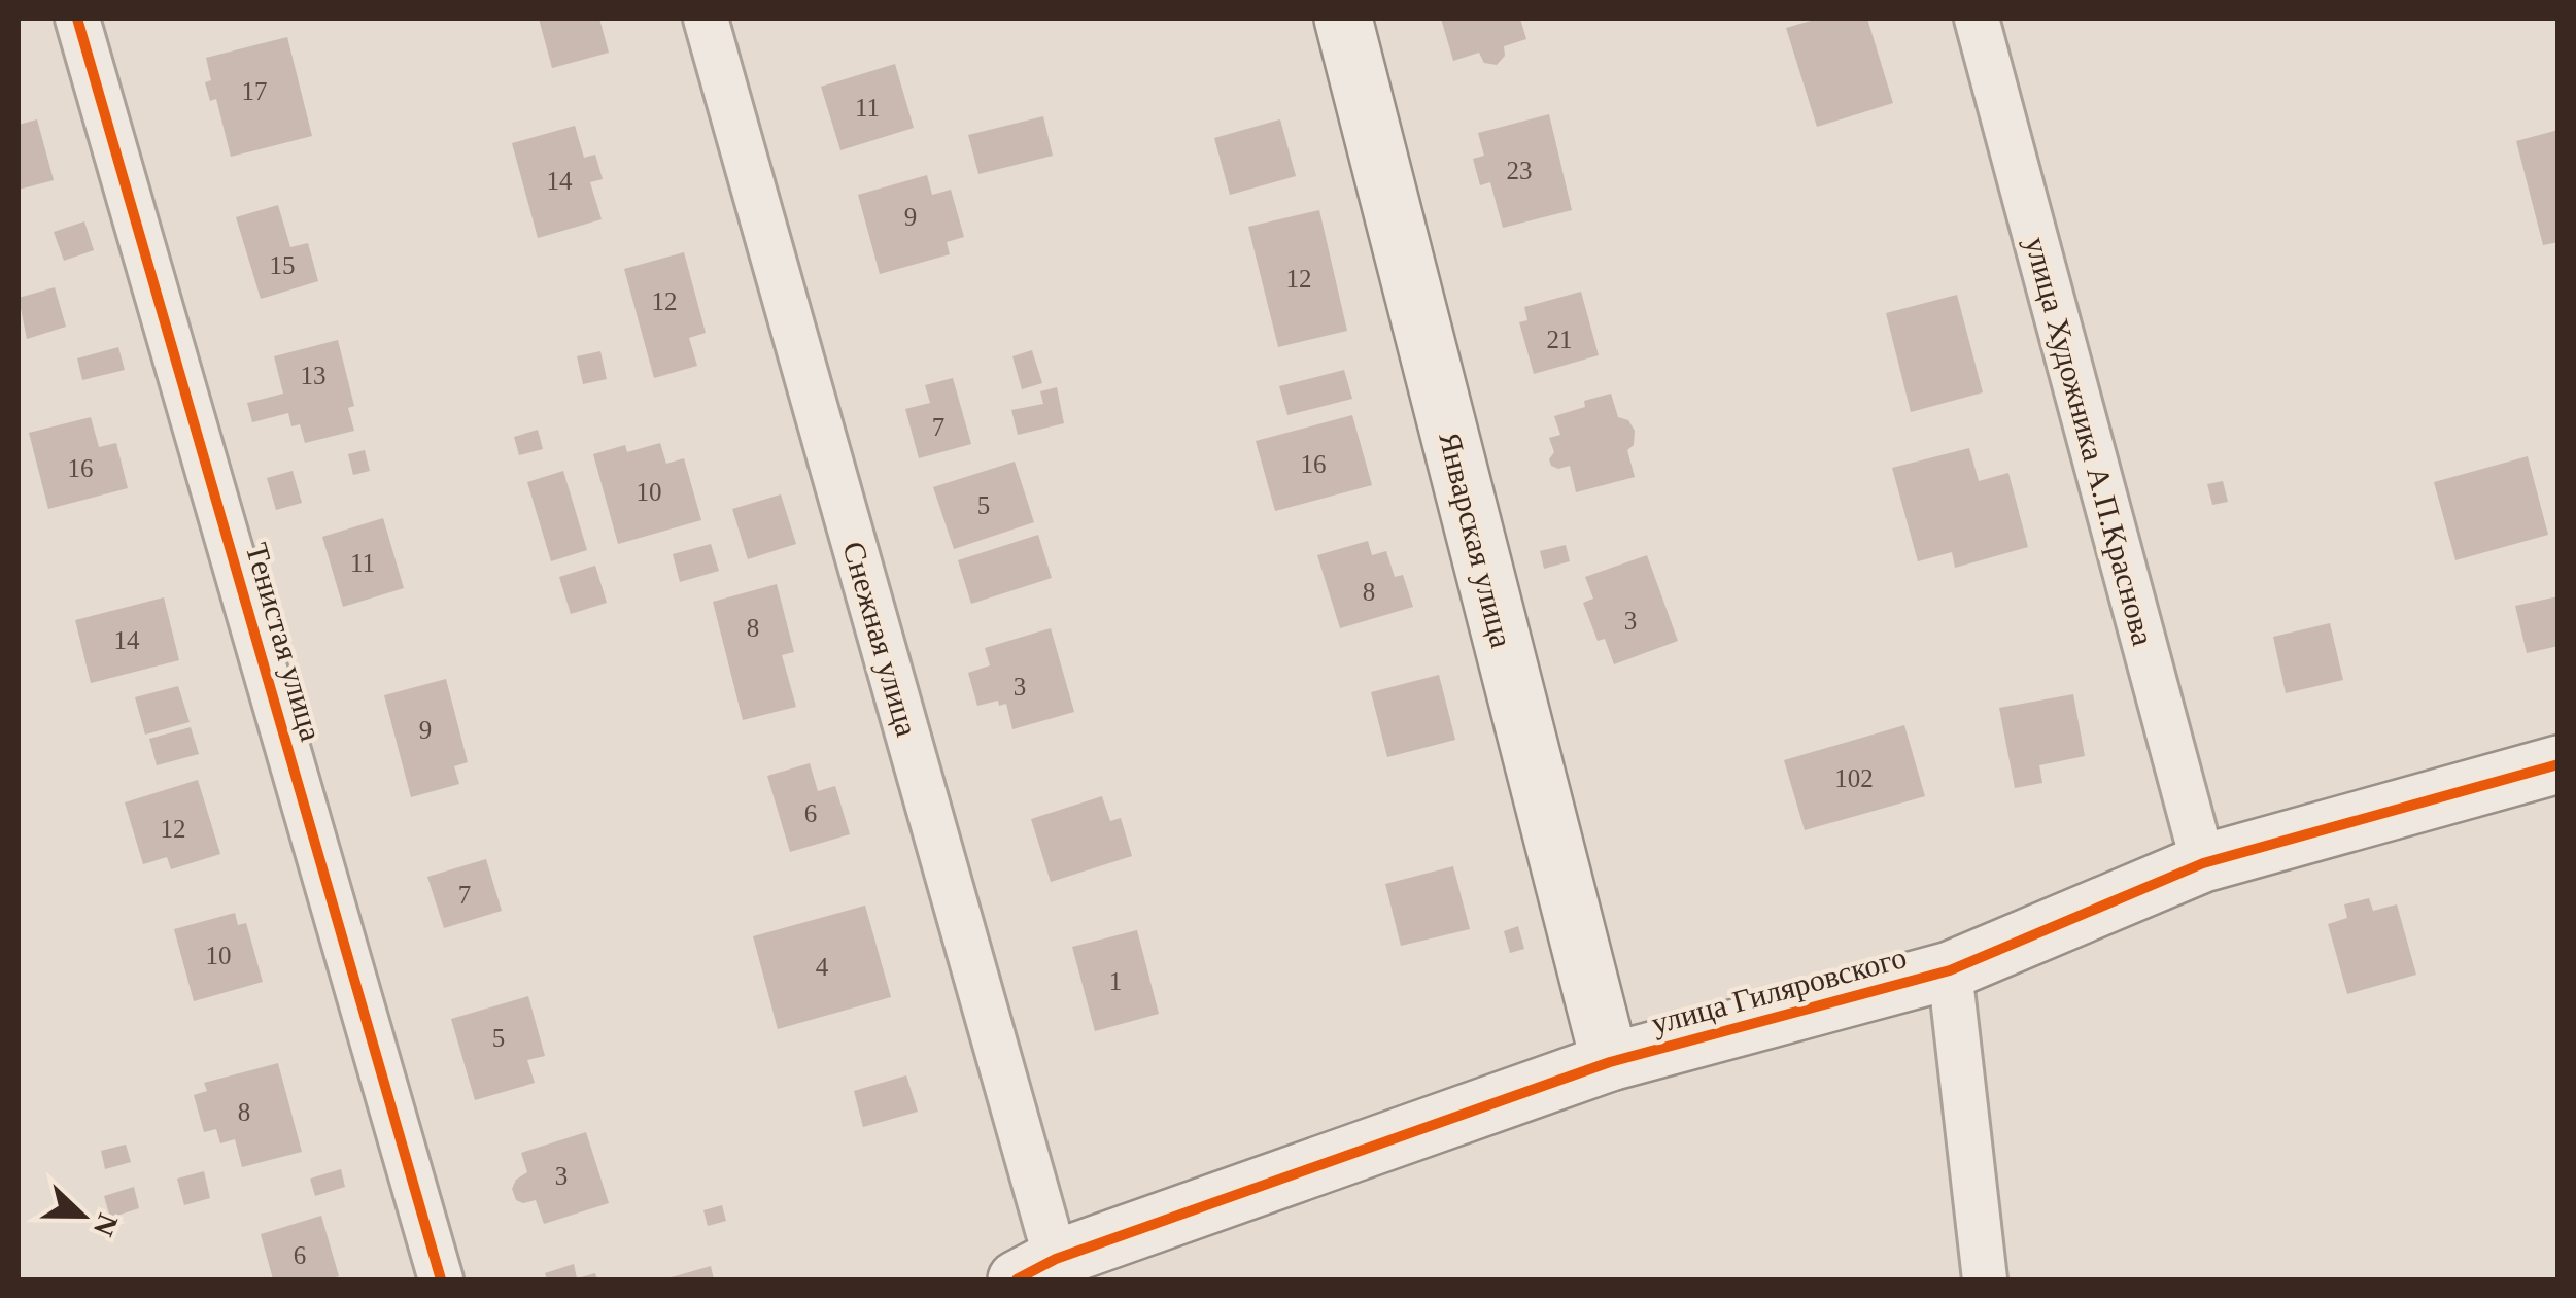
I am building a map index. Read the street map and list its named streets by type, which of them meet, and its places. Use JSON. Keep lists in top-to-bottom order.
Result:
{
  "streets": {
    "street": [
      "улица Художника А.П.Краснова",
      "Январская улица",
      "Снежная улица",
      "Тенистая улица",
      "улица Гиляровского"
    ]
  },
  "crossings": [
    ["улица Художника А.П.Краснова", "улица Гиляровского"],
    ["Январская улица", "улица Гиляровского"],
    ["Снежная улица", "улица Гиляровского"]
  ],
  "house_numbers": [
    "17",
    "11",
    "23",
    "14",
    "9",
    "15",
    "12",
    "12",
    "21",
    "13",
    "7",
    "16",
    "16",
    "10",
    "5",
    "11",
    "8",
    "3",
    "8",
    "14",
    "3",
    "9",
    "102",
    "6",
    "12",
    "7",
    "10",
    "4",
    "1",
    "5",
    "8",
    "3",
    "6"
  ],
  "north": "right"
}
